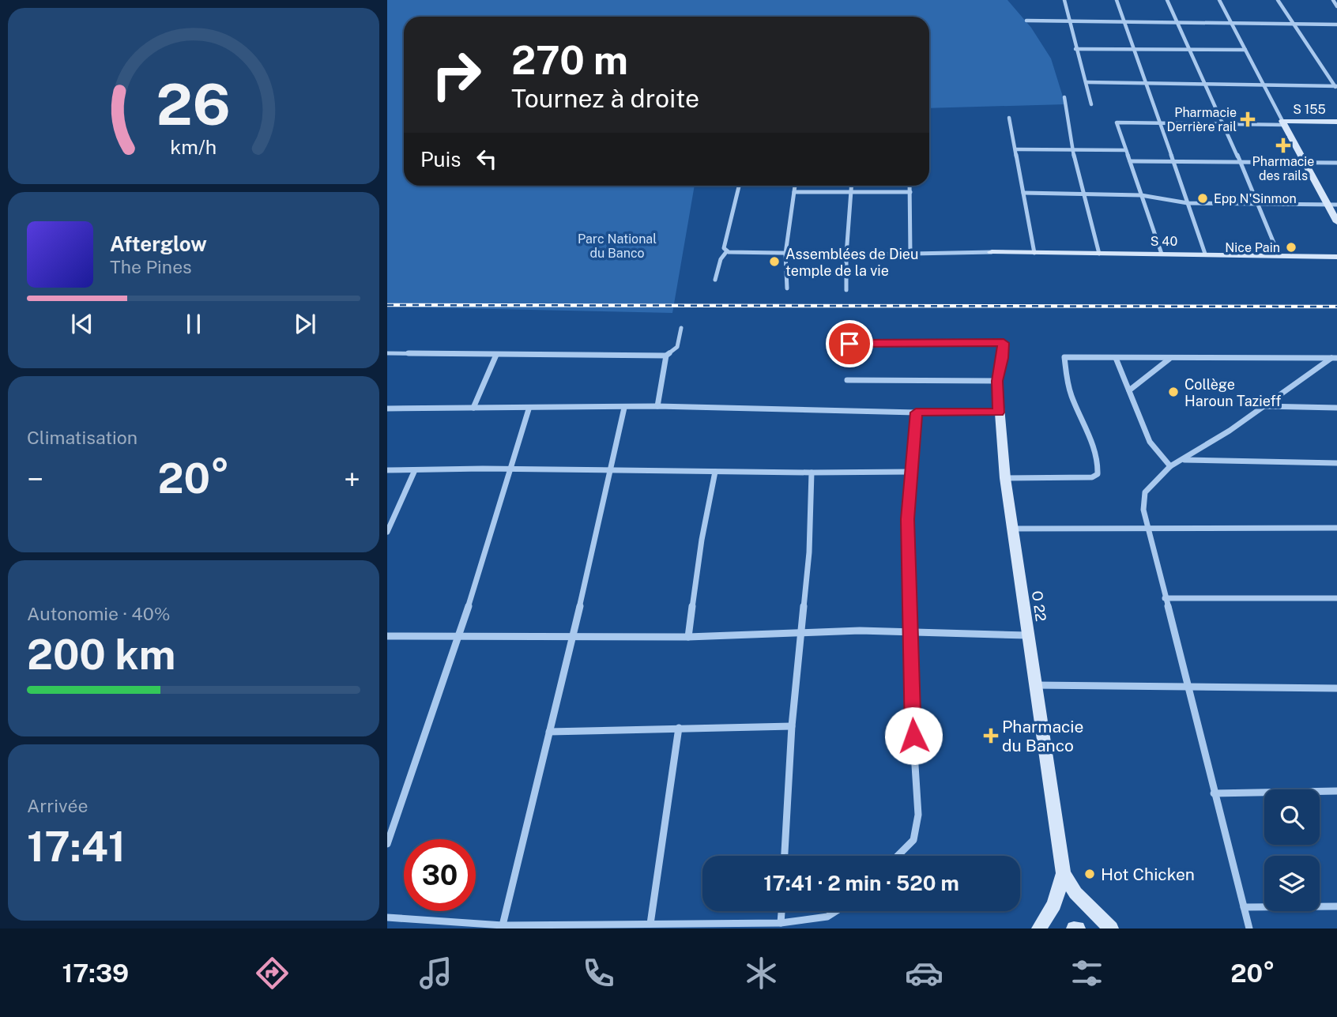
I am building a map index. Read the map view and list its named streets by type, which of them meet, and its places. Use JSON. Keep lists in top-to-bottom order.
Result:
{
  "streets": {
    "street": ["S 155", "S 40", "O 22"]
  },
  "parks": ["Parc National du Banco"],
  "places": {
    "health": ["Pharmacie Derrière rail", "Pharmacie des rails", "Pharmacie du Banco"],
    "other": [
      "Epp N'Sinmon",
      "Nice Pain",
      "Assemblées de Dieu temple de la vie",
      "Collège Haroun Tazieff",
      "Hot Chicken"
    ]
  },
  "page": {
    "turn": ["270 m", "Tournez à droite"],
    "then": "Puis",
    "song": ["Afterglow", "The Pines"],
    "tile": [
      "Climatisation",
      ["Autonomie · 40%", "200 km"],
      ["Arrivée", "17:41"]
    ],
    "heat": ["−", "20°", "+"],
    "limit": "30",
    "trip": "17:41 · 2 min · 520 m",
    "tabs": ["17:39", "20°"],
    "gauge": ["26", "km/h"]
  }
}
